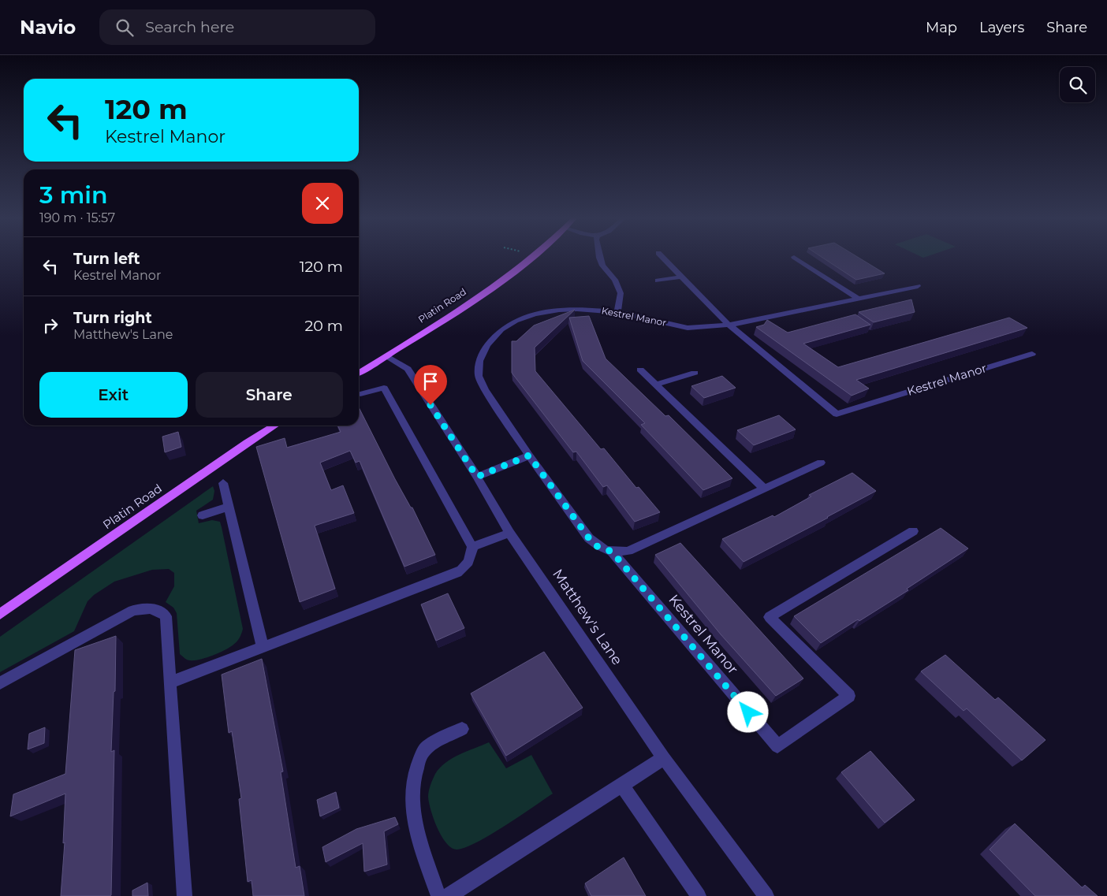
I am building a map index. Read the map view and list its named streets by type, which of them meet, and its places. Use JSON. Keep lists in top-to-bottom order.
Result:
{
  "streets": {
    "main road": ["Platin Road"],
    "street": ["Kestrel Manor", "Matthew's Lane"]
  },
  "crossings": [
    ["Platin Road", "Matthew's Lane"]
  ],
  "page": {
    "header": "Navio",
    "search": "Search here",
    "nav": ["Map", "Layers", "Share"],
    "turn": ["120 m", "Kestrel Manor"],
    "heading": ["3 min", "190 m · 15:57"],
    "list": [
      {
        "name": "Turn left",
        "note": "Kestrel Manor",
        "value": "120 m"
      },
      {
        "name": "Turn right",
        "note": "Matthew's Lane",
        "value": "20 m"
      }
    ],
    "buttons": ["Exit", "Share"]
  }
}
